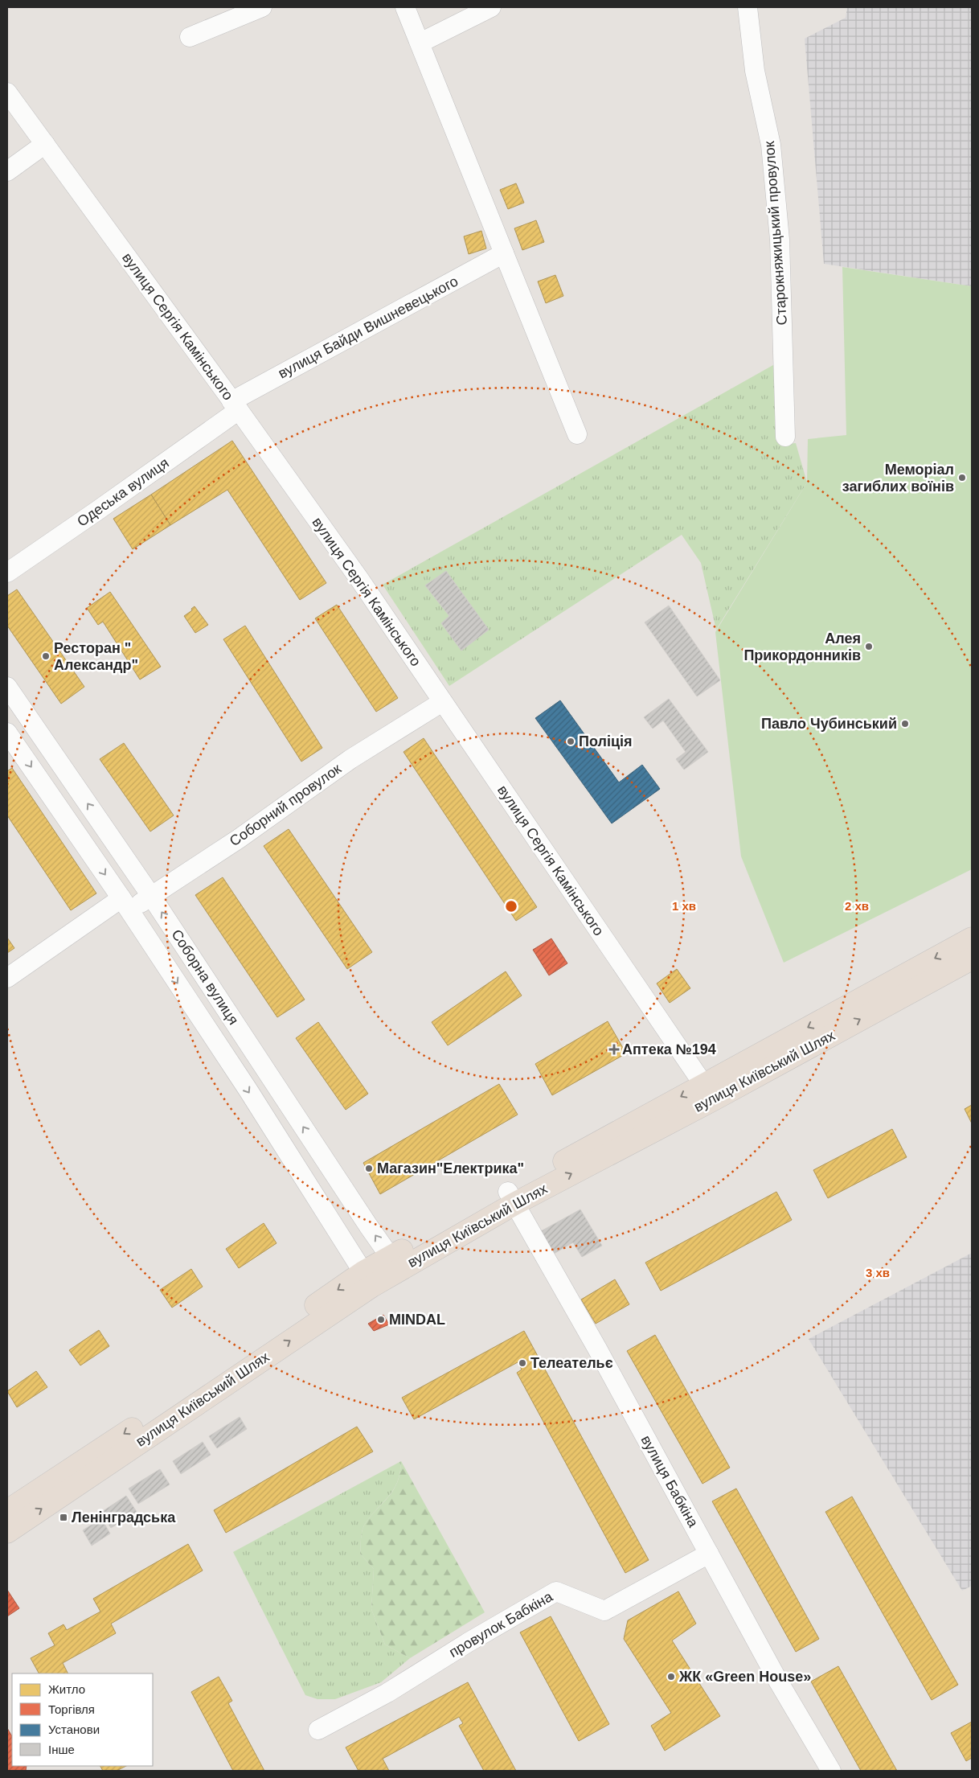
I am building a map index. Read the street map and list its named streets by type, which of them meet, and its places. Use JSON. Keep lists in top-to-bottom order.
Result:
{
  "streets": {
    "highway": ["вулиця Київський Шлях"],
    "street": [
      "Старокняжицький провулок",
      "вулиця Сергія Камінського",
      "вулиця Байди Вишневецького",
      "Одеська вулиця",
      "Соборний провулок",
      "Соборна вулиця",
      "вулиця Бабкіна",
      "провулок Бабкіна"
    ]
  },
  "crossings": [
    ["вулиця Сергія Камінського", "вулиця Байди Вишневецького"],
    ["вулиця Сергія Камінського", "Одеська вулиця"],
    ["вулиця Сергія Камінського", "Соборний провулок"],
    ["вулиця Сергія Камінського", "вулиця Київський Шлях"],
    ["вулиця Байди Вишневецького", "Одеська вулиця"],
    ["Соборний провулок", "Соборна вулиця"],
    ["Соборна вулиця", "вулиця Київський Шлях"],
    ["вулиця Київський Шлях", "вулиця Бабкіна"],
    ["вулиця Бабкіна", "провулок Бабкіна"]
  ],
  "places": {
    "other": [
      "Меморіал загиблих воїнів",
      "Алея Прикордонників",
      "Ресторан \" Александр\"",
      "Павло Чубинський",
      "Поліція",
      "Магазин\"Електрика\"",
      "MINDAL",
      "Телеательє",
      "ЖК «Green House»"
    ],
    "health": ["Аптека №194"],
    "transit": ["Ленінградська"]
  },
  "legend": [
    "Житло",
    "Торгівля",
    "Установи",
    "Інше"
  ],
  "rings": ["1 хв", "2 хв", "3 хв"]
}
